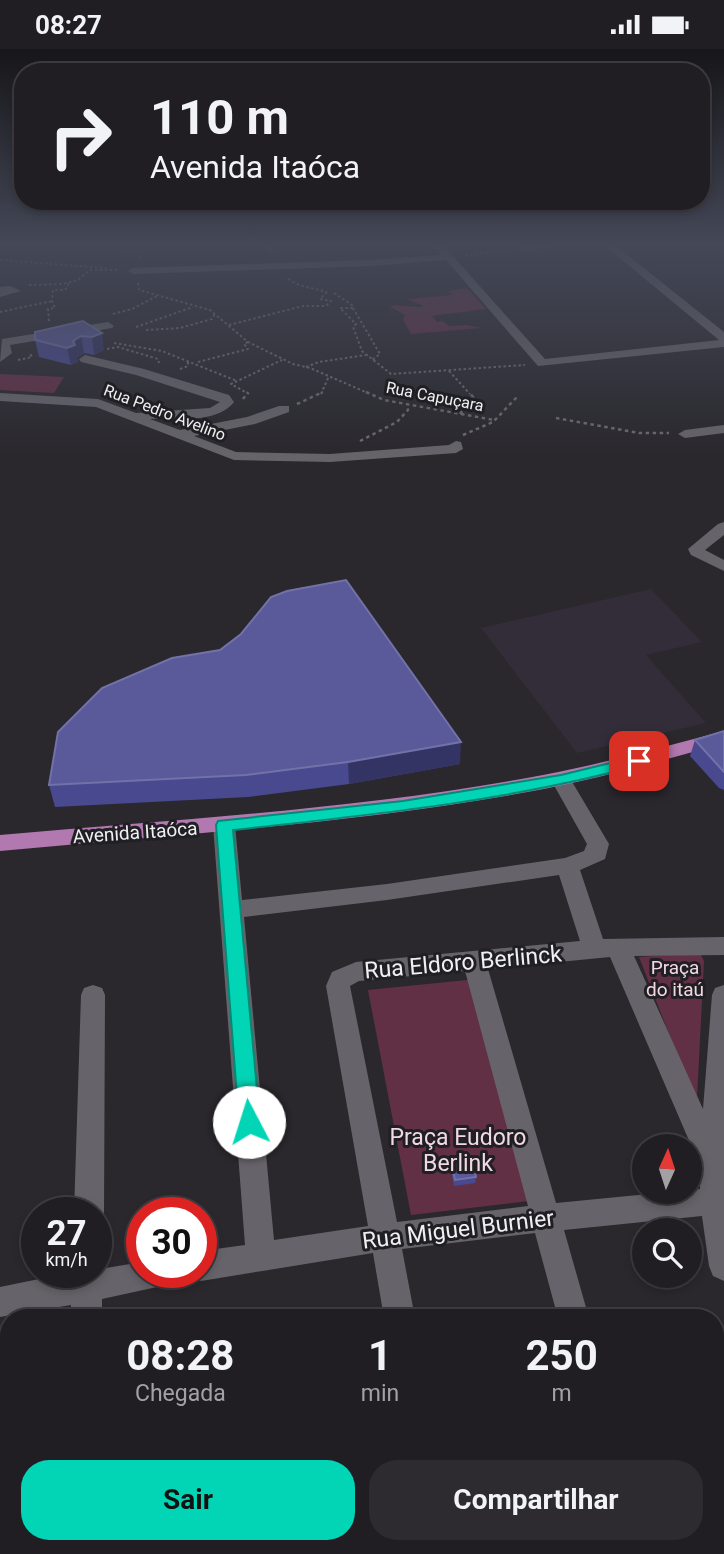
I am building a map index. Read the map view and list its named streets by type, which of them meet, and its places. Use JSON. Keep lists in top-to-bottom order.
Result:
{
  "streets": {
    "main road": ["Avenida Itaóca"],
    "street": ["Rua Pedro Avelino", "Rua Eldoro Berlinck", "Rua Miguel Burnier"],
    "path": ["Rua Capuçara"]
  },
  "crossings": [
    ["Rua Eldoro Berlinck", "Rua Miguel Burnier"]
  ],
  "parks": ["Praça do itaú", "Praça Eudoro Berlink"],
  "north": "top",
  "page": {
    "status": "08:27",
    "turn": ["110 m", "Avenida Itaóca"],
    "speed": "27 km/h",
    "limit": "30",
    "eta": [
      "08:28",
      "Chegada",
      "1",
      "min",
      "250",
      "m"
    ],
    "buttons": ["Sair", "Compartilhar"]
  }
}
